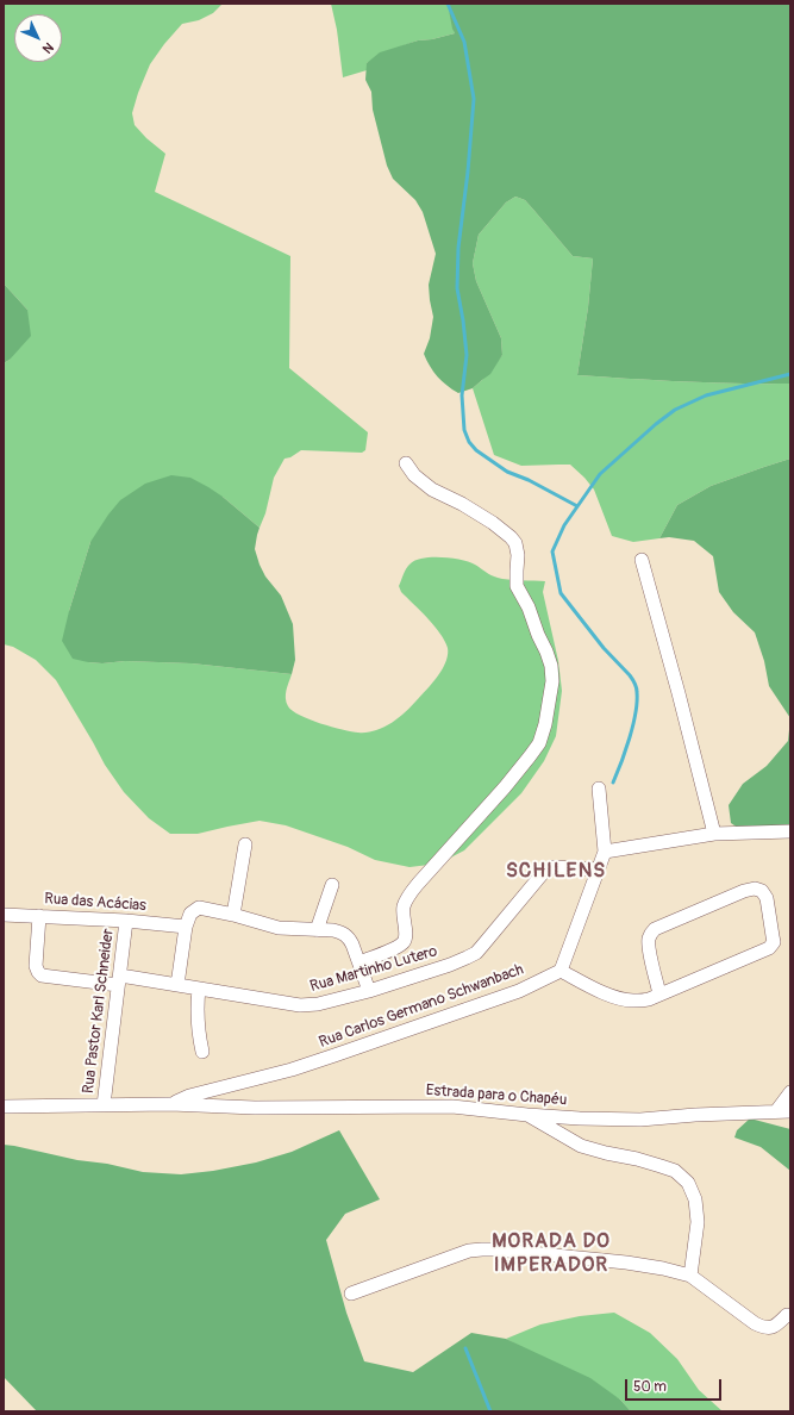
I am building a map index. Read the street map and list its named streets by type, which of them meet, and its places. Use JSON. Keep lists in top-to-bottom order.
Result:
{
  "streets": {
    "street": [
      "Rua das Acácias",
      "Rua Martinho Lutero",
      "Rua Carlos Germano Schwanbach",
      "Rua Pastor Karl Schneider",
      "Estrada para o Chapéu"
    ]
  },
  "crossings": [
    ["Rua das Acácias", "Rua Martinho Lutero"],
    ["Rua das Acácias", "Rua Pastor Karl Schneider"],
    ["Rua Martinho Lutero", "Rua Pastor Karl Schneider"],
    ["Rua Carlos Germano Schwanbach", "Estrada para o Chapéu"],
    ["Rua Pastor Karl Schneider", "Estrada para o Chapéu"]
  ],
  "districts": ["SCHILENS", "MORADA DO IMPERADOR"],
  "scale_bar": "50 m",
  "north": "bottom right"
}
